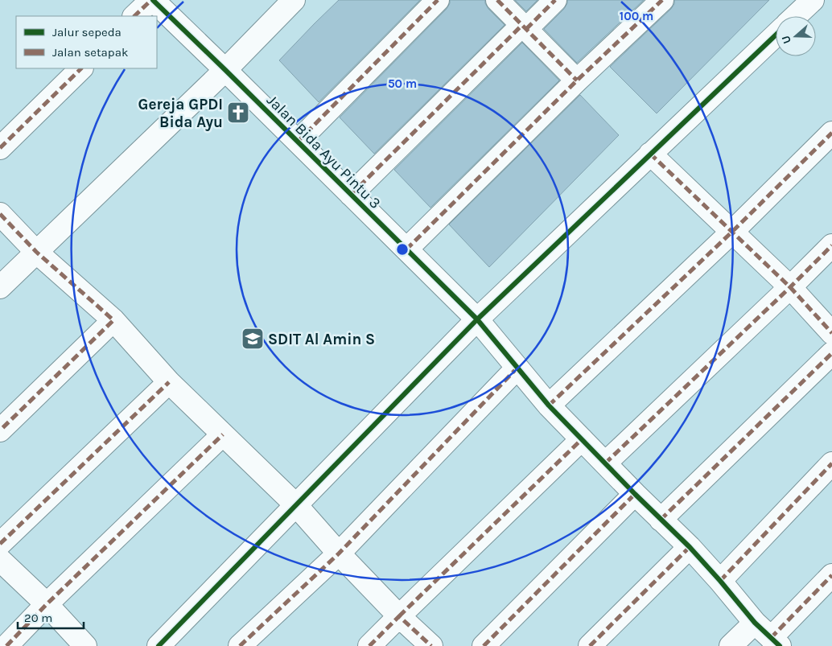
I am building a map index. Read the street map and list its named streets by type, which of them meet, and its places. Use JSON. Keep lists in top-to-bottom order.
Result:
{
  "streets": {
    "street": ["Jalan Bida Ayu Pintu 3"]
  },
  "places": {
    "church": ["Gereja GPDI Bida Ayu"],
    "school or university": ["SDIT Al Amin S"]
  },
  "legend": ["Jalur sepeda", "Jalan setapak"],
  "scale_bar": "20 m",
  "north": "left",
  "rings": ["100 m", "50 m"]
}
